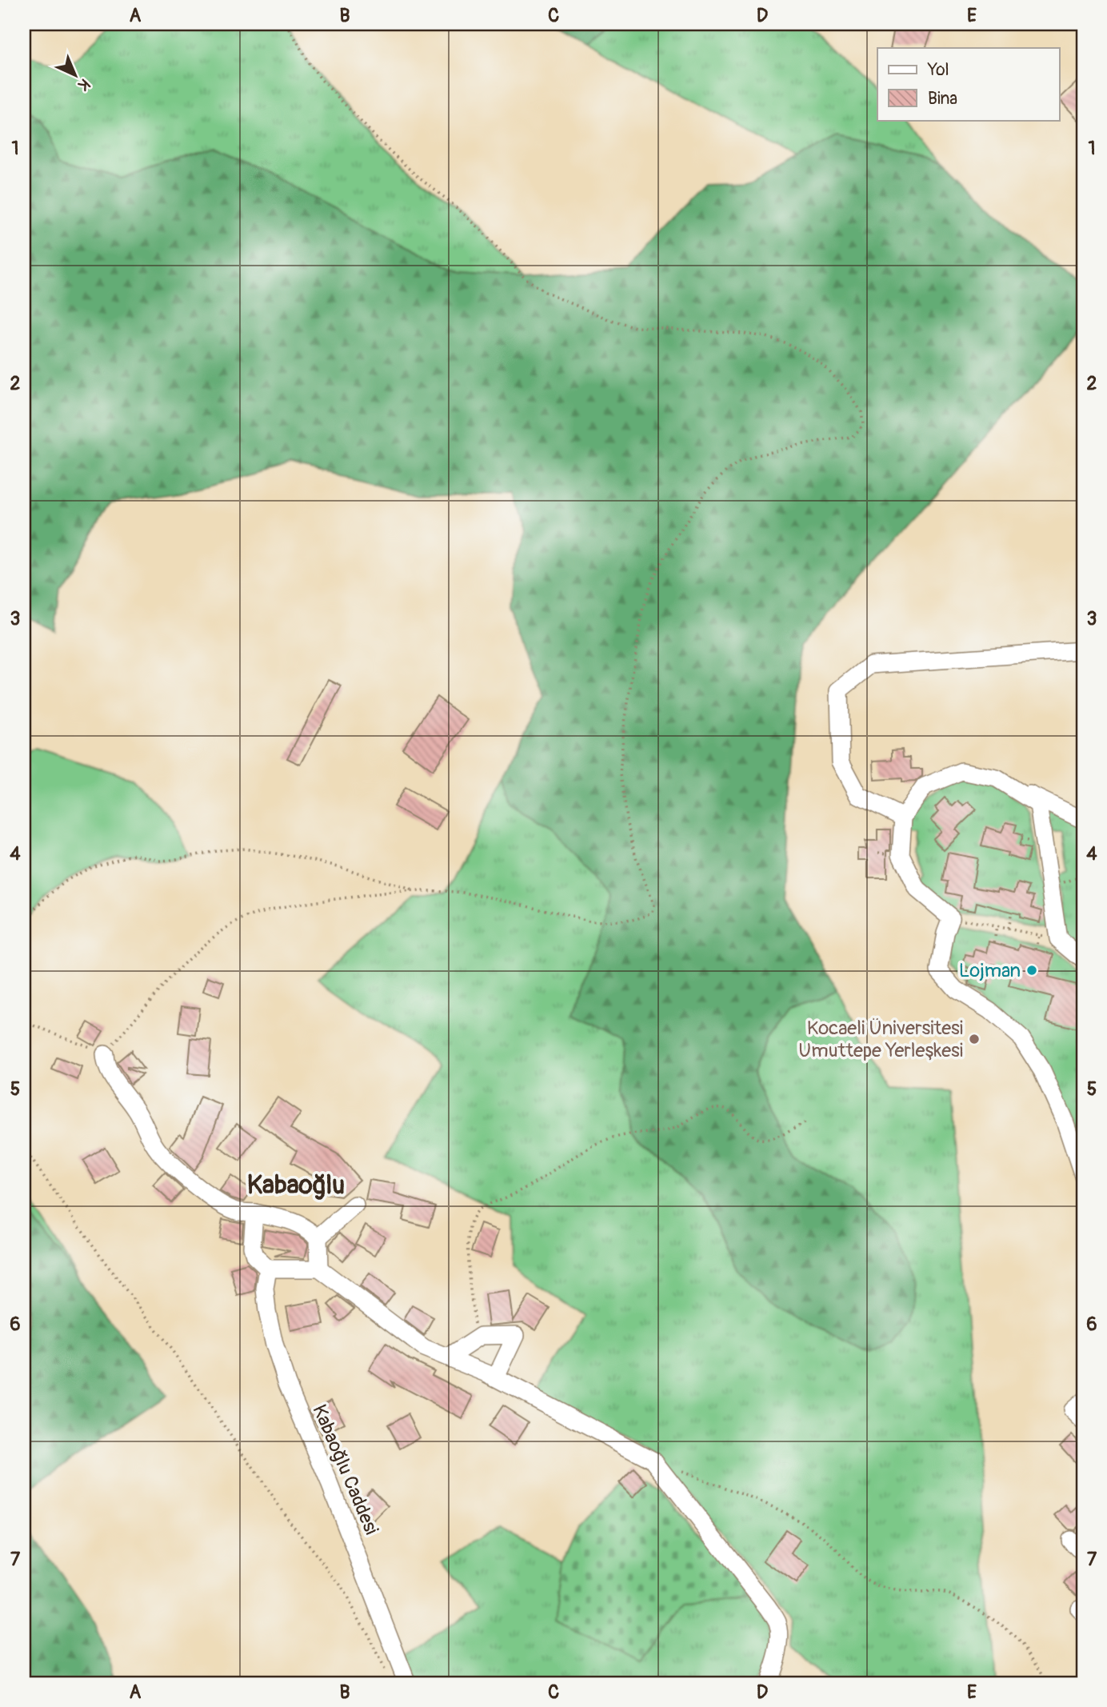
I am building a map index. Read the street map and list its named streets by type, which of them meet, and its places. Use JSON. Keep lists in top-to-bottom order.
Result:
{
  "streets": {
    "street": ["Kabaoğlu Caddesi"]
  },
  "districts": ["Kabaoğlu"],
  "places": ["Lojman", "Kocaeli Üniversitesi Umuttepe Yerleşkesi"],
  "legend": ["Yol", "Bina"],
  "north": "bottom right",
  "grid": {
    "columns": [
      "A",
      "B",
      "C",
      "D",
      "E"
    ],
    "rows": [
      "1",
      "2",
      "3",
      "4",
      "5",
      "6",
      "7"
    ]
  }
}
